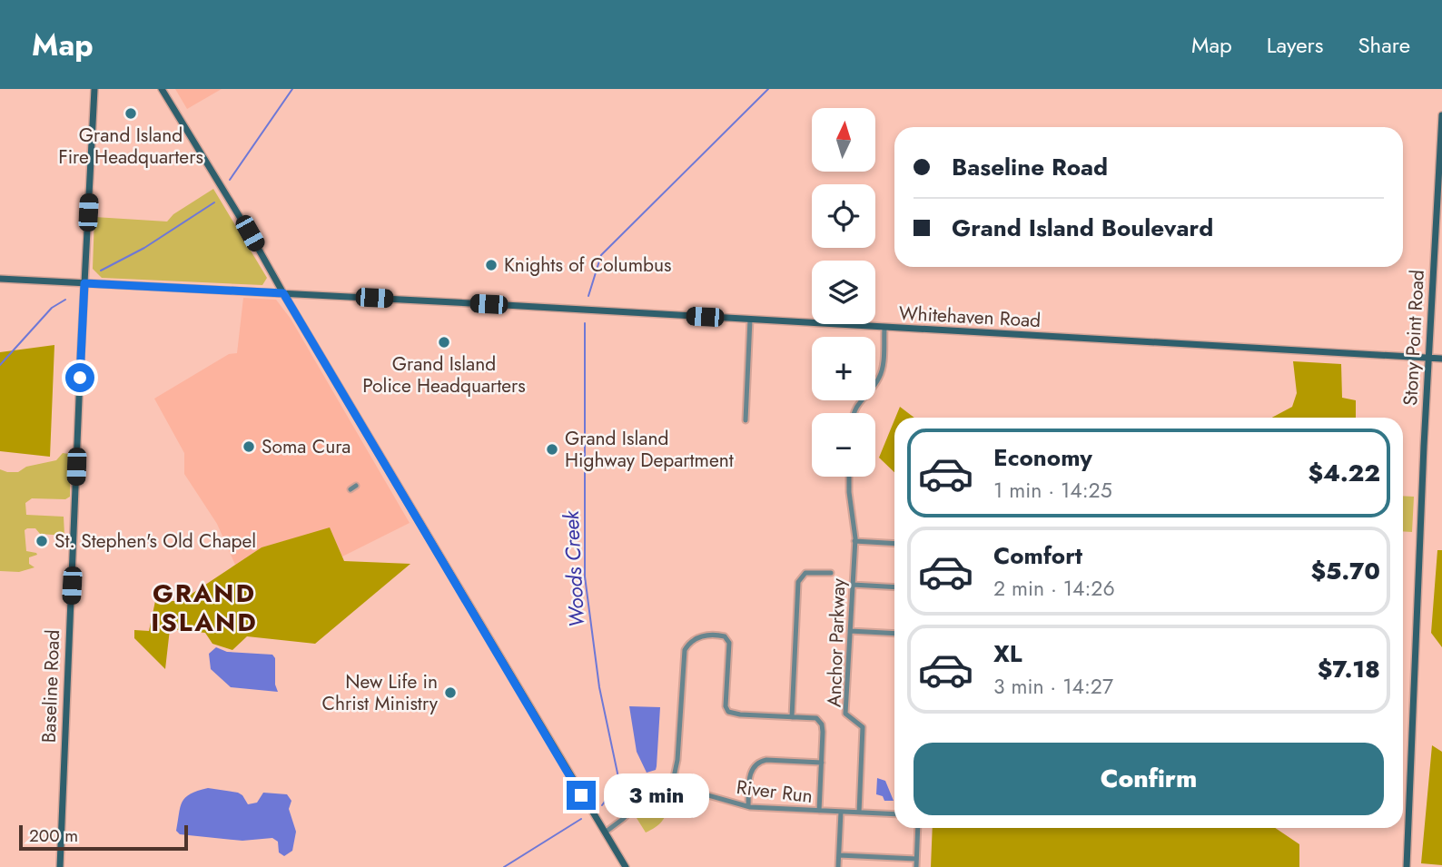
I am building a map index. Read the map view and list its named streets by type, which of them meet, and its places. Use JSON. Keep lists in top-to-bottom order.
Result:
{
  "streets": {
    "street": [
      "Whitehaven Road",
      "Stony Point Road",
      "Anchor Parkway",
      "Baseline Road",
      "River Run"
    ]
  },
  "crossings": [
    ["Whitehaven Road", "Stony Point Road"],
    ["Whitehaven Road", "Baseline Road"],
    ["Anchor Parkway", "River Run"]
  ],
  "districts": ["GRAND ISLAND"],
  "water": ["Woods Creek"],
  "places": [
    "Grand Island Fire Headquarters",
    "Knights of Columbus",
    "Grand Island Police Headquarters",
    "Soma Cura",
    "Grand Island Highway Department",
    "St. Stephen's Old Chapel",
    "New Life in Christ Ministry"
  ],
  "scale_bar": "200 m",
  "north": "top",
  "page": {
    "header": "Map",
    "nav": ["Map", "Layers", "Share"],
    "map_buttons": ["+", "−"],
    "banner": ["Baseline Road", "Grand Island Boulevard"],
    "list": [
      {
        "name": "Economy",
        "note": "1 min · 14:25",
        "value": "$4.22"
      },
      {
        "name": "Comfort",
        "note": "2 min · 14:26",
        "value": "$5.70"
      },
      {
        "name": "XL",
        "note": "3 min · 14:27",
        "value": "$7.18"
      }
    ],
    "buttons": "Confirm",
    "bubble": "3 min",
    "scale": "200 m"
  }
}
